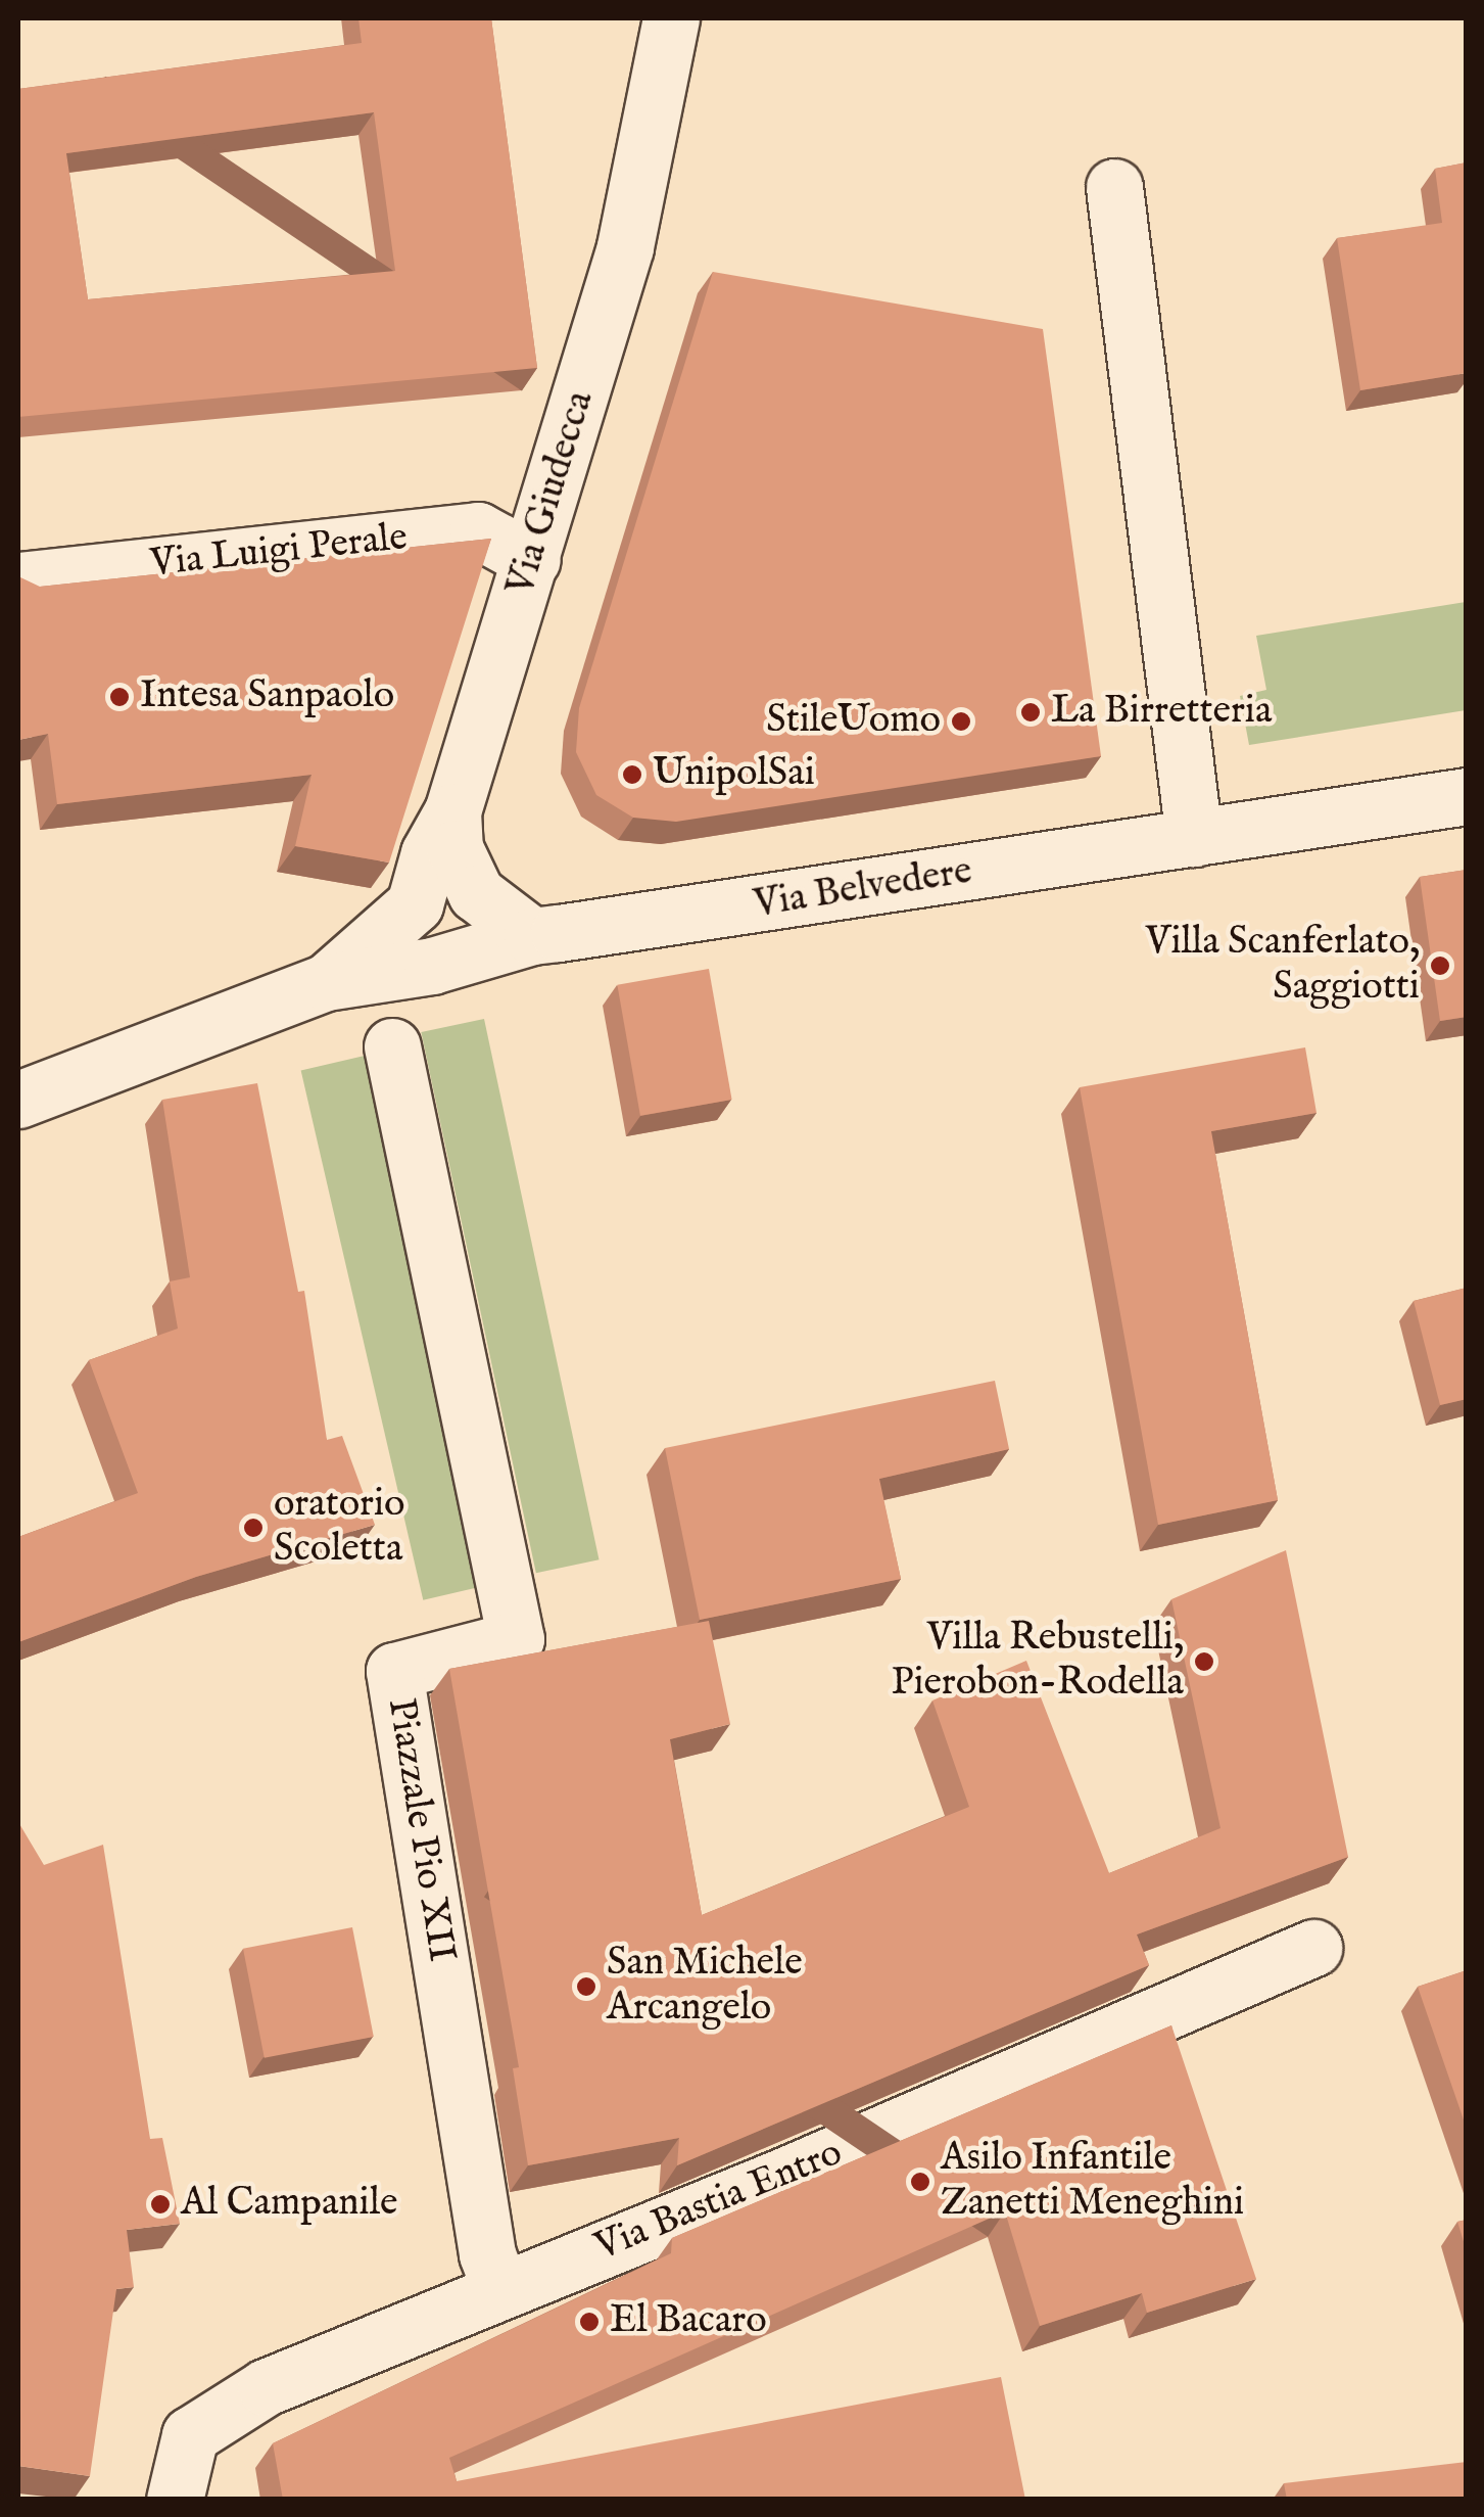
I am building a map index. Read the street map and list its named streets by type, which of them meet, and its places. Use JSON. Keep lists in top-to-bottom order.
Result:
{
  "streets": {
    "street": [
      "Via Giudecca",
      "Via Luigi Perale",
      "Via Belvedere",
      "Piazzale Pio XII",
      "Via Bastia Entro"
    ]
  },
  "crossings": [
    ["Via Giudecca", "Via Luigi Perale"],
    ["Via Giudecca", "Via Belvedere"],
    ["Piazzale Pio XII", "Via Bastia Entro"]
  ],
  "places": [
    "Intesa Sanpaolo",
    "La Birretteria",
    "StileUomo",
    "UnipolSai",
    "Villa Scanferlato, Saggiotti",
    "oratorio Scoletta",
    "Villa Rebustelli, Pierobon-Rodella",
    "San Michele Arcangelo",
    "Asilo Infantile Zanetti Meneghini",
    "Al Campanile",
    "El Bacaro"
  ]
}
